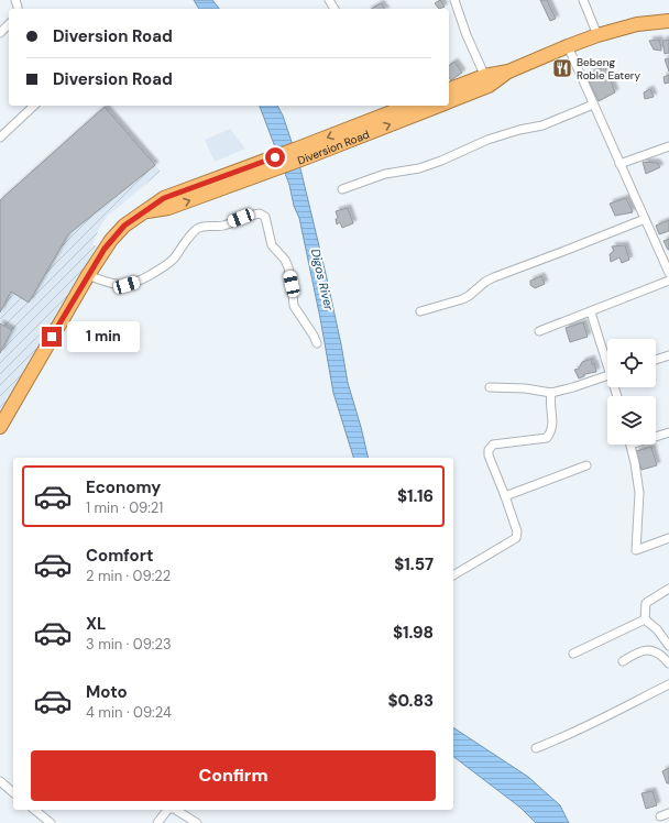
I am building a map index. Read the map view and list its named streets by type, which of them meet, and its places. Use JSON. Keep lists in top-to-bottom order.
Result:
{
  "streets": {
    "highway": ["Diversion Road"]
  },
  "water": ["Digos River"],
  "places": {
    "restaurant": ["Bebeng Roble Eatery"]
  },
  "page": {
    "banner": ["Diversion Road", "Diversion Road"],
    "bubble": "1 min",
    "list": [
      {
        "name": "Economy",
        "note": "1 min · 09:21",
        "value": "$1.16"
      },
      {
        "name": "Comfort",
        "note": "2 min · 09:22",
        "value": "$1.57"
      },
      {
        "name": "XL",
        "note": "3 min · 09:23",
        "value": "$1.98"
      },
      {
        "name": "Moto",
        "note": "4 min · 09:24",
        "value": "$0.83"
      }
    ],
    "buttons": "Confirm"
  }
}
